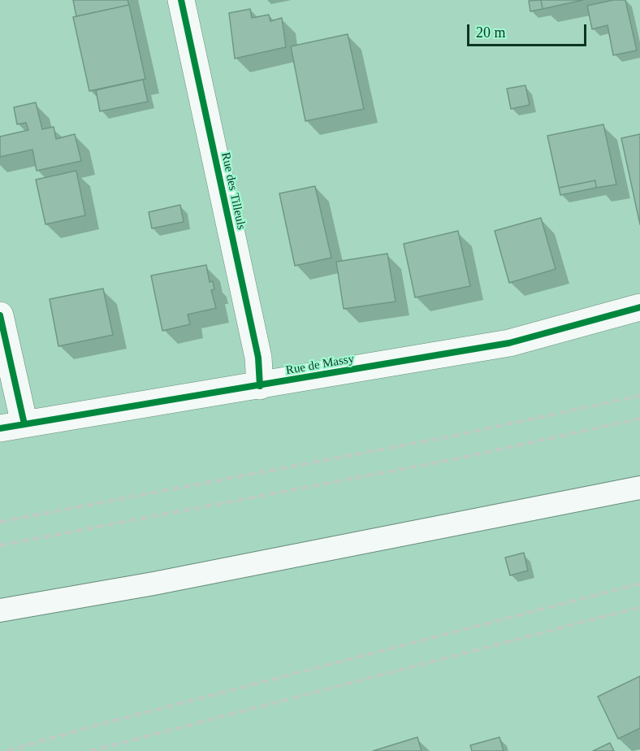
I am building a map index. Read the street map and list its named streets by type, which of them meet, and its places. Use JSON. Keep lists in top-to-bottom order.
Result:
{
  "streets": {
    "street": ["Rue des Tilleuls", "Rue de Massy"]
  },
  "crossings": [
    ["Rue des Tilleuls", "Rue de Massy"]
  ],
  "scale_bar": "20 m"
}
